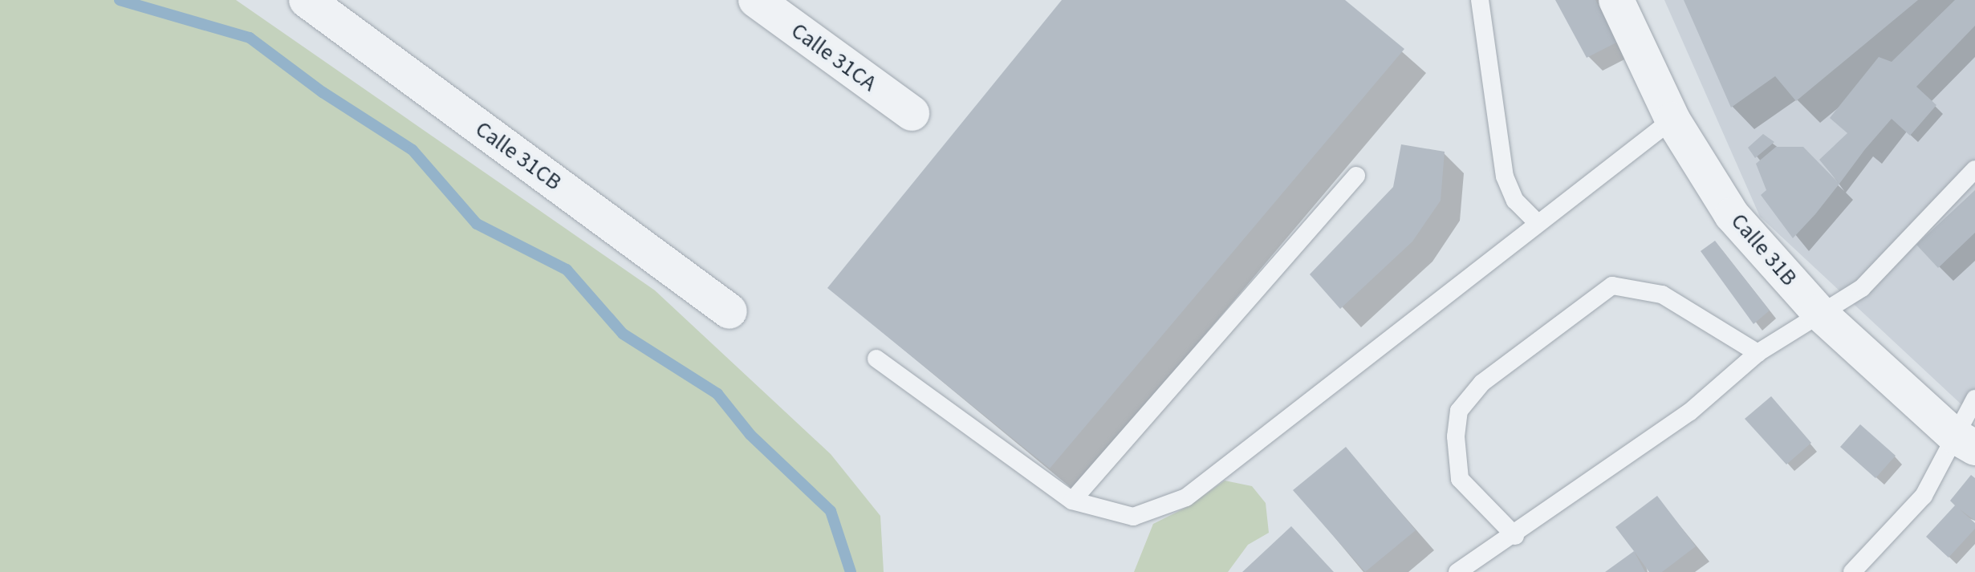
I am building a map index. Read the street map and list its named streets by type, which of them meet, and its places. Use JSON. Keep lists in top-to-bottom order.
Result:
{
  "streets": {
    "street": ["Calle 31CA", "Calle 31CB", "Calle 31B"]
  }
}
